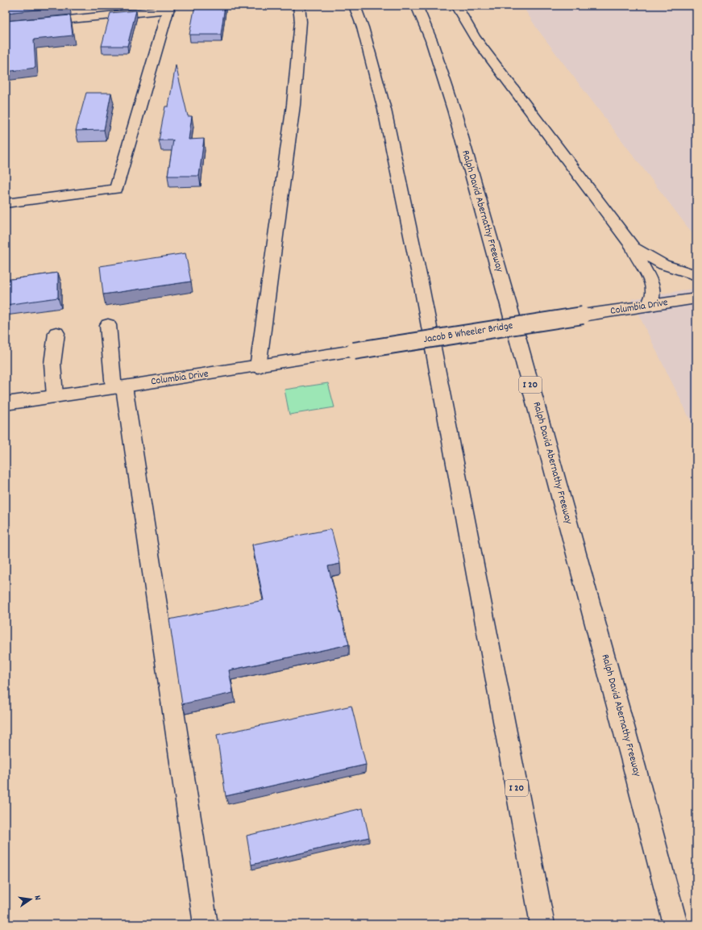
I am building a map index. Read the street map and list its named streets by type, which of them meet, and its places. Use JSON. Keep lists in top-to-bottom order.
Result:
{
  "streets": {
    "main road": [
      "Ralph David Abernathy Freeway",
      "Columbia Drive",
      "Jacob B Wheeler Bridge",
      "I 20"
    ]
  },
  "crossings": [
    ["Columbia Drive", "Jacob B Wheeler Bridge"]
  ],
  "north": "right"
}
